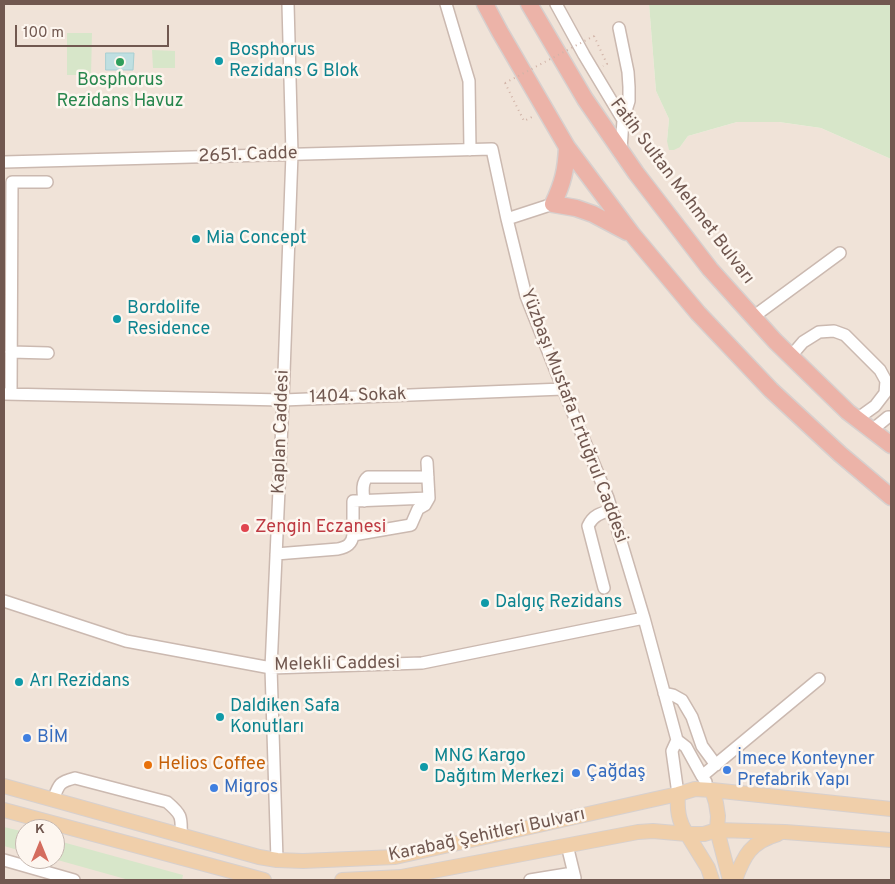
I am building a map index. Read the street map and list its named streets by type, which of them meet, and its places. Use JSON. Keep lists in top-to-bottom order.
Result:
{
  "streets": {
    "highway": ["Fatih Sultan Mehmet Bulvarı"],
    "main road": ["Karabağ Şehitleri Bulvarı"],
    "street": [
      "2651. Cadde",
      "1404. Sokak",
      "Yüzbaşı Mustafa Ertuğrul Caddesi",
      "Kaplan Caddesi",
      "Melekli Caddesi"
    ]
  },
  "crossings": [
    ["2651. Cadde", "Yüzbaşı Mustafa Ertuğrul Caddesi"],
    ["2651. Cadde", "Kaplan Caddesi"],
    ["1404. Sokak", "Yüzbaşı Mustafa Ertuğrul Caddesi"],
    ["1404. Sokak", "Kaplan Caddesi"],
    ["Yüzbaşı Mustafa Ertuğrul Caddesi", "Melekli Caddesi"],
    ["Yüzbaşı Mustafa Ertuğrul Caddesi", "Karabağ Şehitleri Bulvarı"],
    ["Kaplan Caddesi", "Melekli Caddesi"],
    ["Kaplan Caddesi", "Karabağ Şehitleri Bulvarı"]
  ],
  "places": [
    "Bosphorus Rezidans G Blok",
    "Bosphorus Rezidans Havuz",
    "Mia Concept",
    "Bordolife Residence",
    "Zengin Eczanesi",
    "Dalgıç Rezidans",
    "Arı Rezidans",
    "Daldiken Safa Konutları",
    "BİM",
    "Helios Coffee",
    "MNG Kargo Dağıtım Merkezi",
    "İmece Konteyner Prefabrik Yapı",
    "Çağdaş",
    "Migros"
  ],
  "scale_bar": "100 m",
  "north": "top"
}
